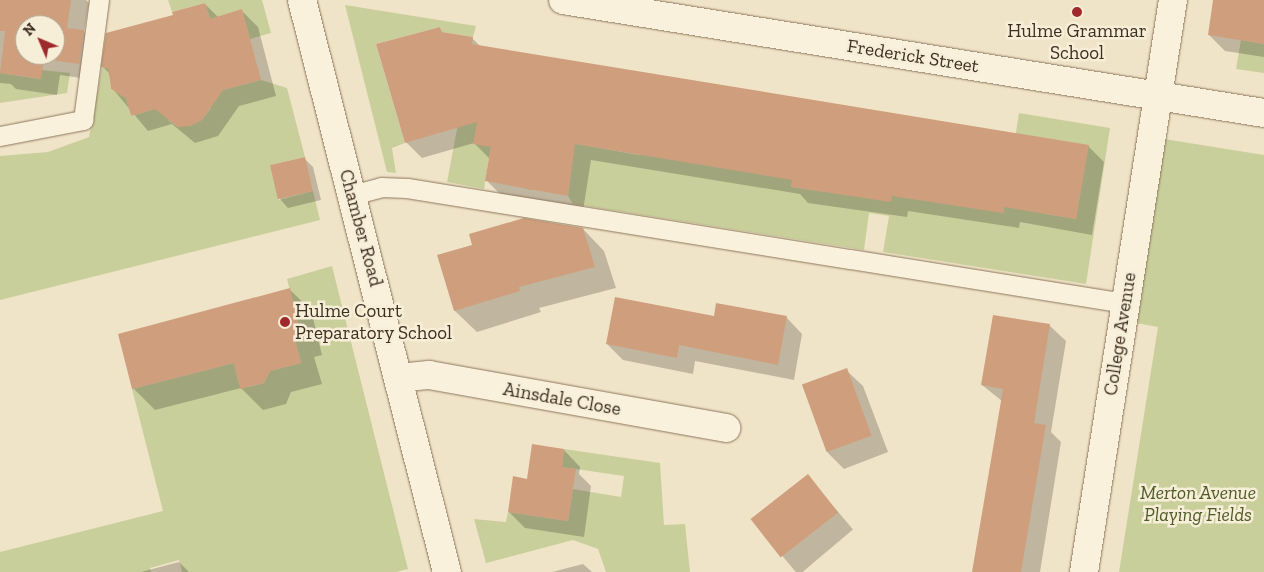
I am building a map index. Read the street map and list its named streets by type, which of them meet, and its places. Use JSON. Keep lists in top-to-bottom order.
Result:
{
  "streets": {
    "street": [
      "Frederick Street",
      "Chamber Road",
      "College Avenue",
      "Ainsdale Close"
    ]
  },
  "crossings": [
    ["Frederick Street", "College Avenue"],
    ["Chamber Road", "Ainsdale Close"]
  ],
  "parks": ["Merton Avenue Playing Fields"],
  "places": ["Hulme Grammar School", "Hulme Court Preparatory School"],
  "north": "top left"
}
